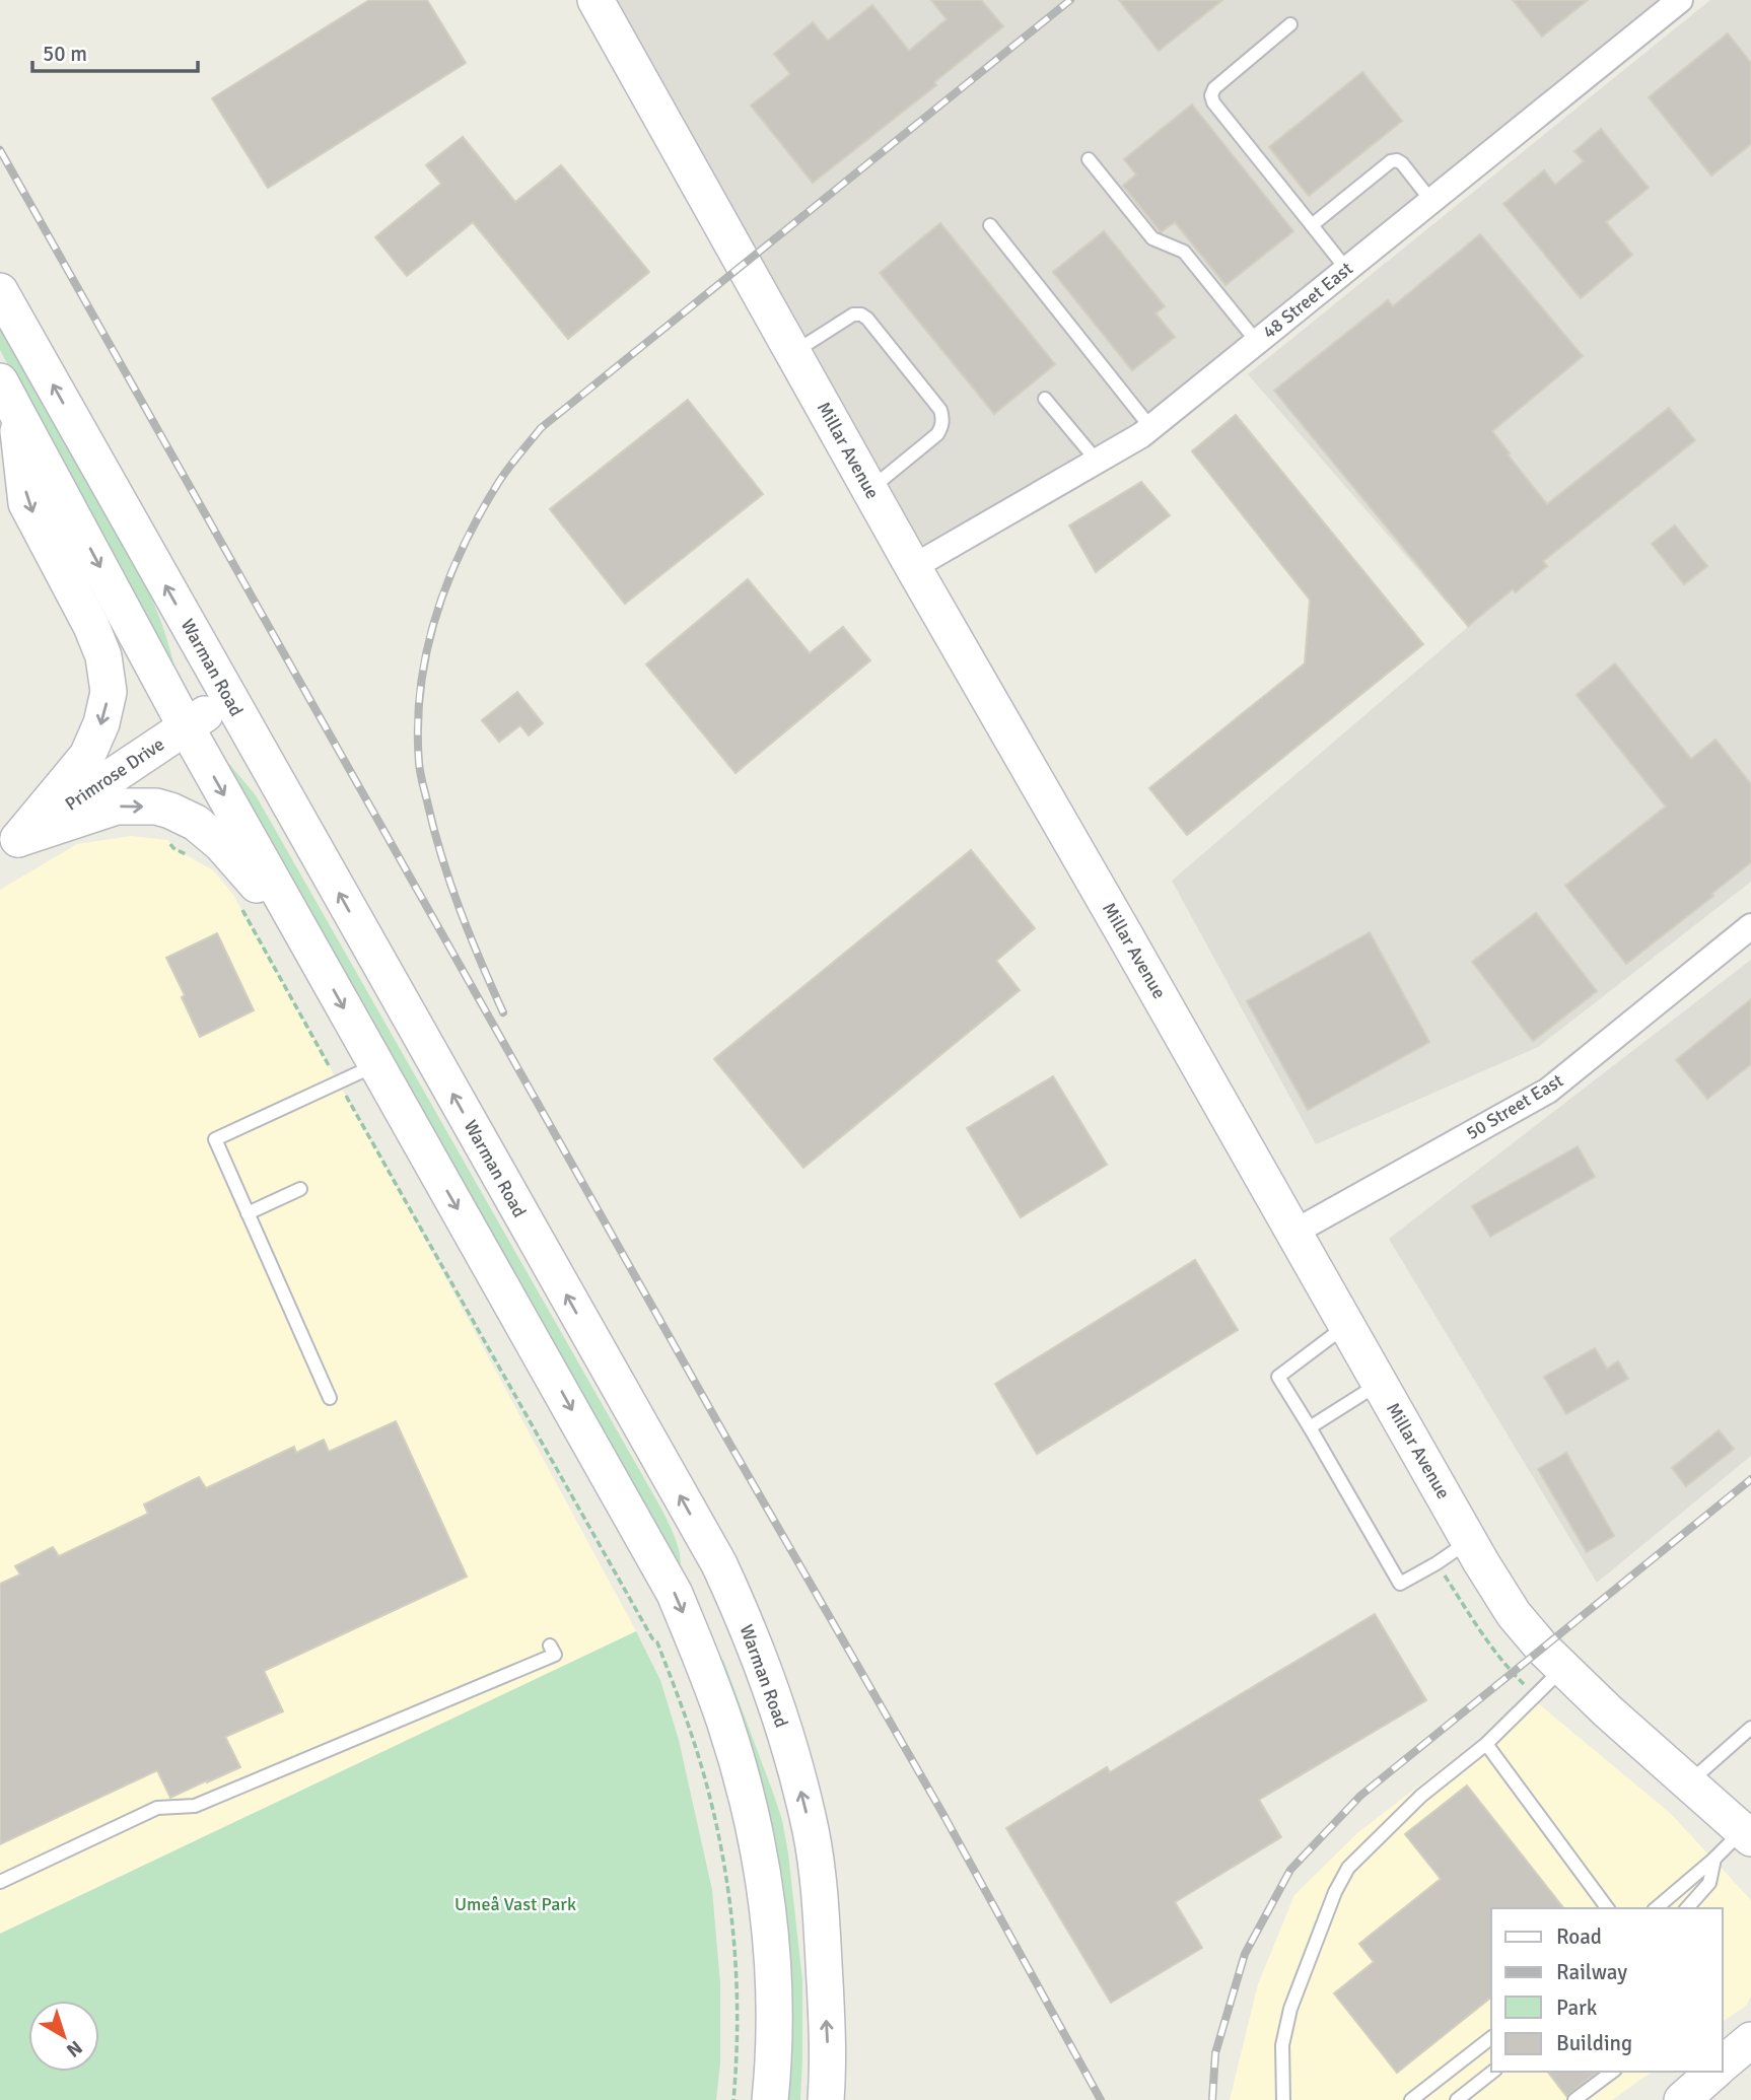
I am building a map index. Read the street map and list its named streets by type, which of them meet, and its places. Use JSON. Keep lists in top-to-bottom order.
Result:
{
  "streets": {
    "main road": ["Millar Avenue", "Warman Road", "Primrose Drive"],
    "street": ["48 Street East", "50 Street East"]
  },
  "crossings": [
    ["48 Street East", "Millar Avenue"],
    ["Millar Avenue", "50 Street East"],
    ["Warman Road", "Primrose Drive"]
  ],
  "parks": ["Umeå Vast Park"],
  "legend": [
    "Road",
    "Railway",
    "Park",
    "Building"
  ],
  "scale_bar": "50 m",
  "north": "bottom right"
}
